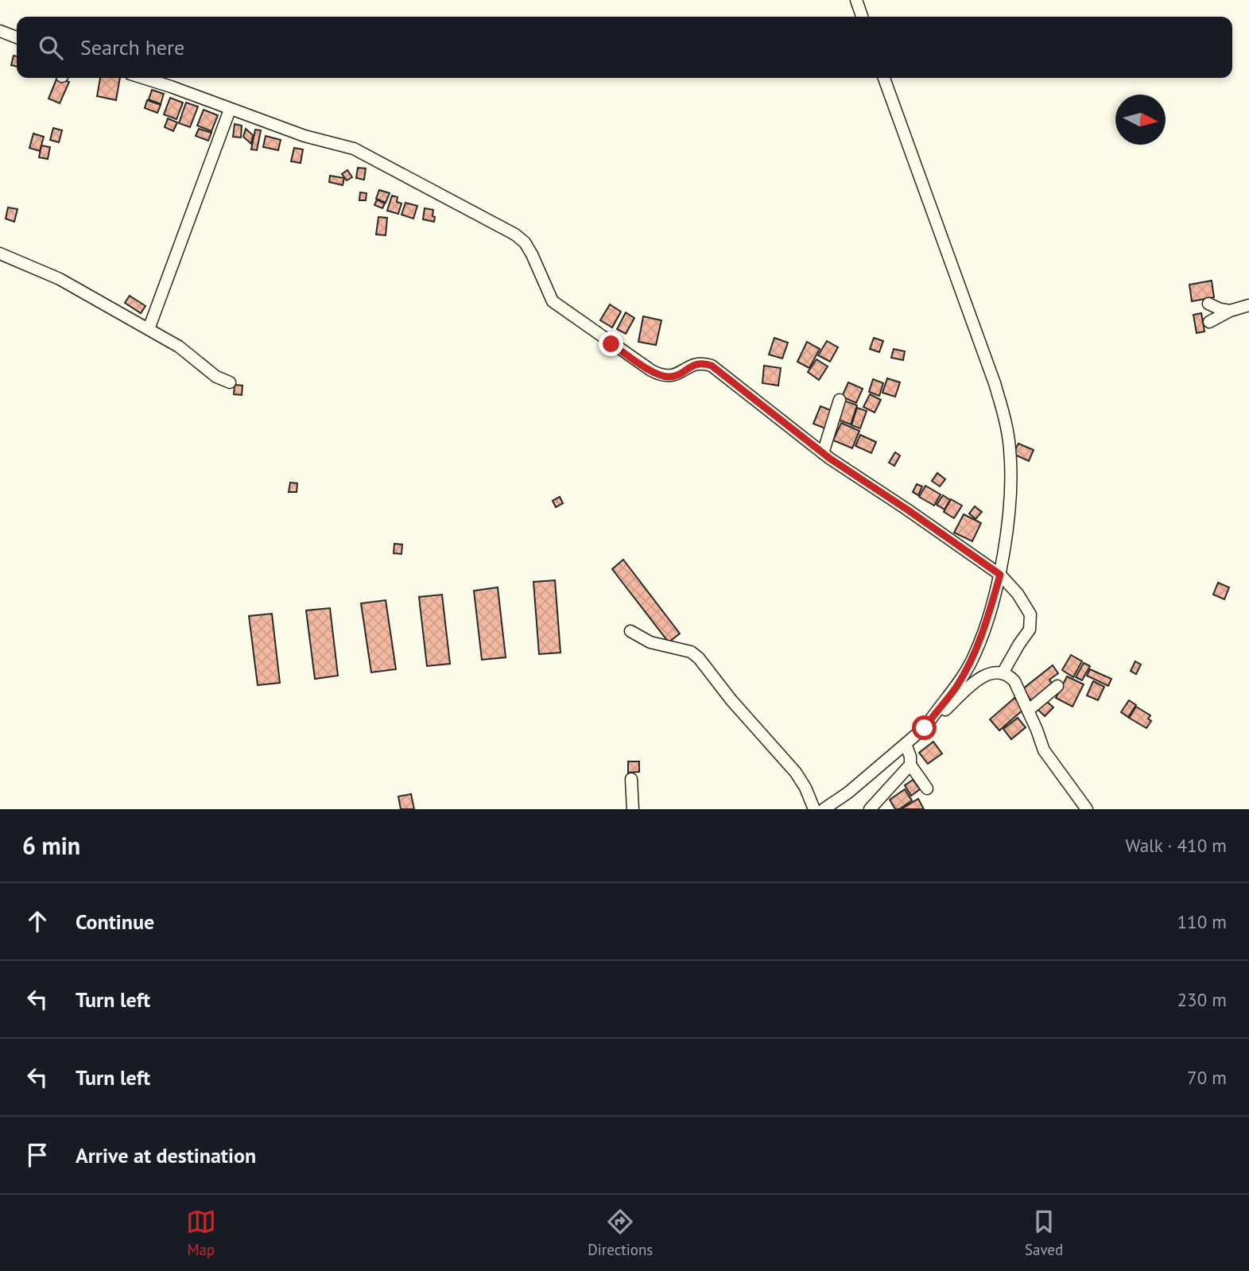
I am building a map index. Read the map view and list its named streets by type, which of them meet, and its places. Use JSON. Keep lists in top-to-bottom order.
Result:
{
  "north": "right",
  "page": {
    "search": "Search here",
    "heading": ["6 min", "Walk · 410 m"],
    "list": [
      ["Continue", "110 m"],
      ["Turn left", "230 m"],
      ["Turn left", "70 m"],
      "Arrive at destination"
    ],
    "nav": ["Map", "Directions", "Saved"]
  }
}
